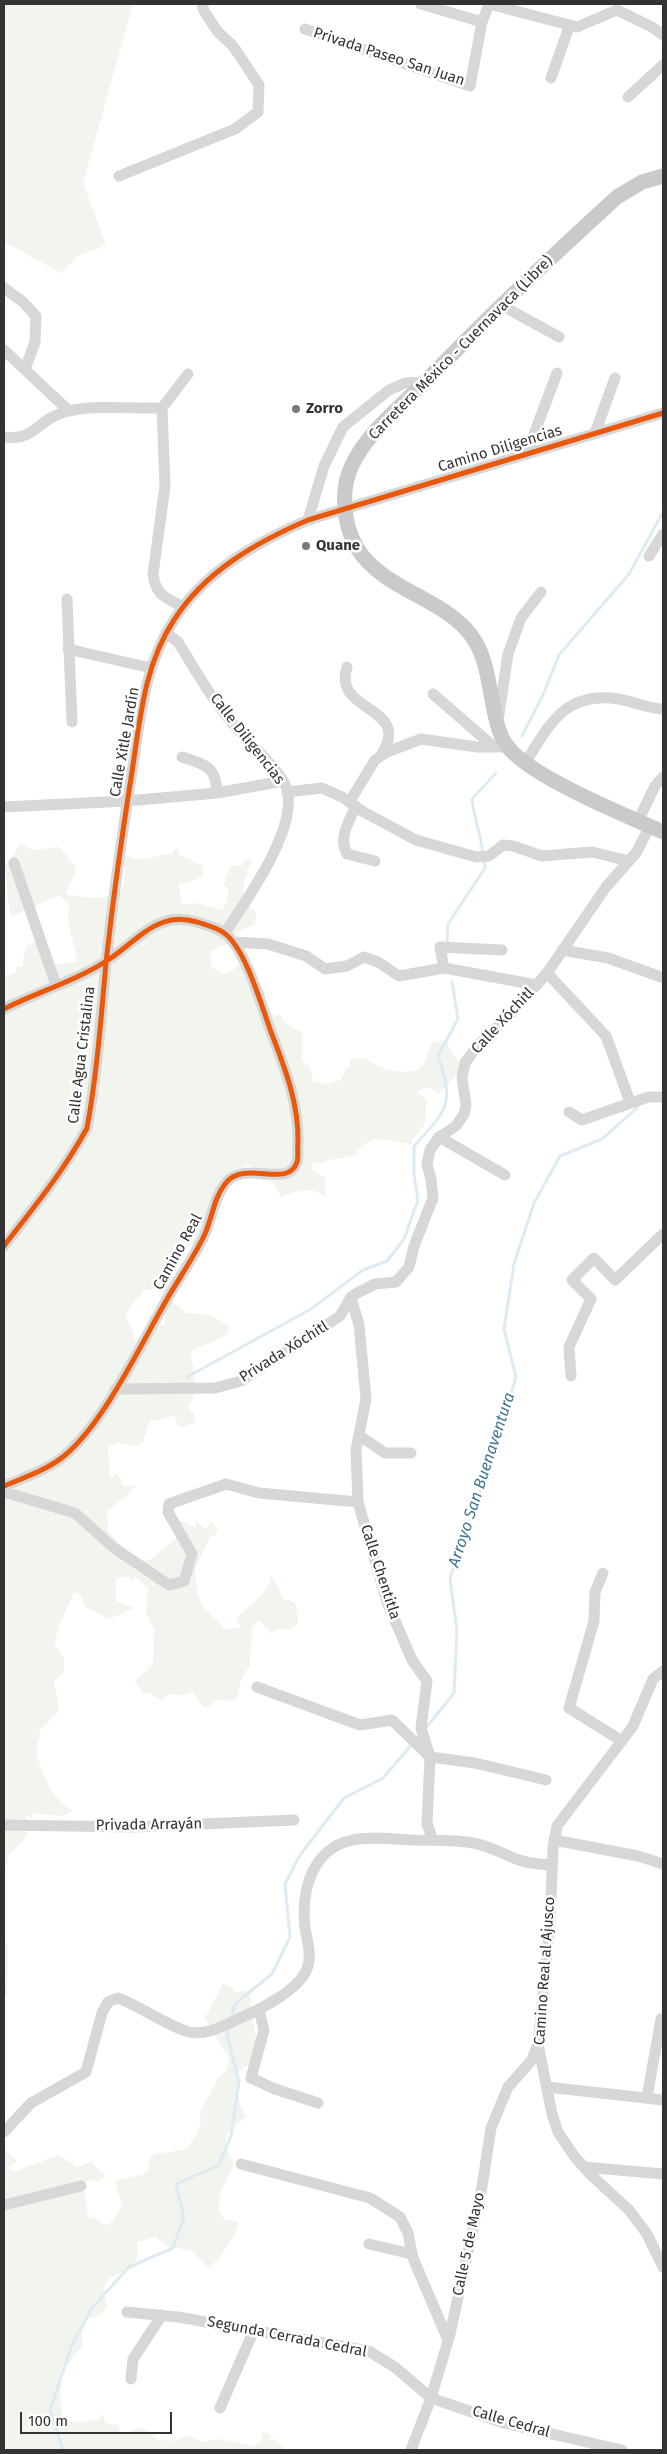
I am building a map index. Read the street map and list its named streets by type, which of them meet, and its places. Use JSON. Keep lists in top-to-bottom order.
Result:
{
  "streets": {
    "main road": ["Carretera México - Cuernavaca (Libre)"],
    "street": [
      "Privada Paseo San Juan",
      "Camino Diligencias",
      "Calle Diligencias",
      "Calle Xitle Jardín",
      "Calle Xóchitl",
      "Calle Agua Cristalina",
      "Camino Real",
      "Privada Xóchitl",
      "Calle Chentitla",
      "Privada Arrayán",
      "Camino Real al Ajusco",
      "Calle 5 de Mayo",
      "Segunda Cerrada Cedral",
      "Calle Cedral"
    ]
  },
  "crossings": [
    ["Carretera México - Cuernavaca (Libre)", "Camino Diligencias"],
    ["Carretera México - Cuernavaca (Libre)", "Calle Xitle Jardín"],
    ["Carretera México - Cuernavaca (Libre)", "Calle Xóchitl"],
    ["Camino Diligencias", "Calle Xitle Jardín"],
    ["Calle Diligencias", "Calle Xitle Jardín"],
    ["Calle Diligencias", "Camino Real"],
    ["Calle Xitle Jardín", "Calle Agua Cristalina"],
    ["Calle Xitle Jardín", "Camino Real"],
    ["Calle Xóchitl", "Camino Real"],
    ["Calle Xóchitl", "Privada Xóchitl"],
    ["Calle Xóchitl", "Calle Chentitla"],
    ["Calle Agua Cristalina", "Camino Real"],
    ["Camino Real", "Privada Xóchitl"],
    ["Privada Xóchitl", "Calle Chentitla"],
    ["Camino Real al Ajusco", "Calle 5 de Mayo"],
    ["Calle 5 de Mayo", "Segunda Cerrada Cedral"],
    ["Calle 5 de Mayo", "Calle Cedral"],
    ["Segunda Cerrada Cedral", "Calle Cedral"]
  ],
  "water": ["Arroyo San Buenaventura"],
  "places": ["Zorro", "Quane"],
  "scale_bar": "100 m"
}
